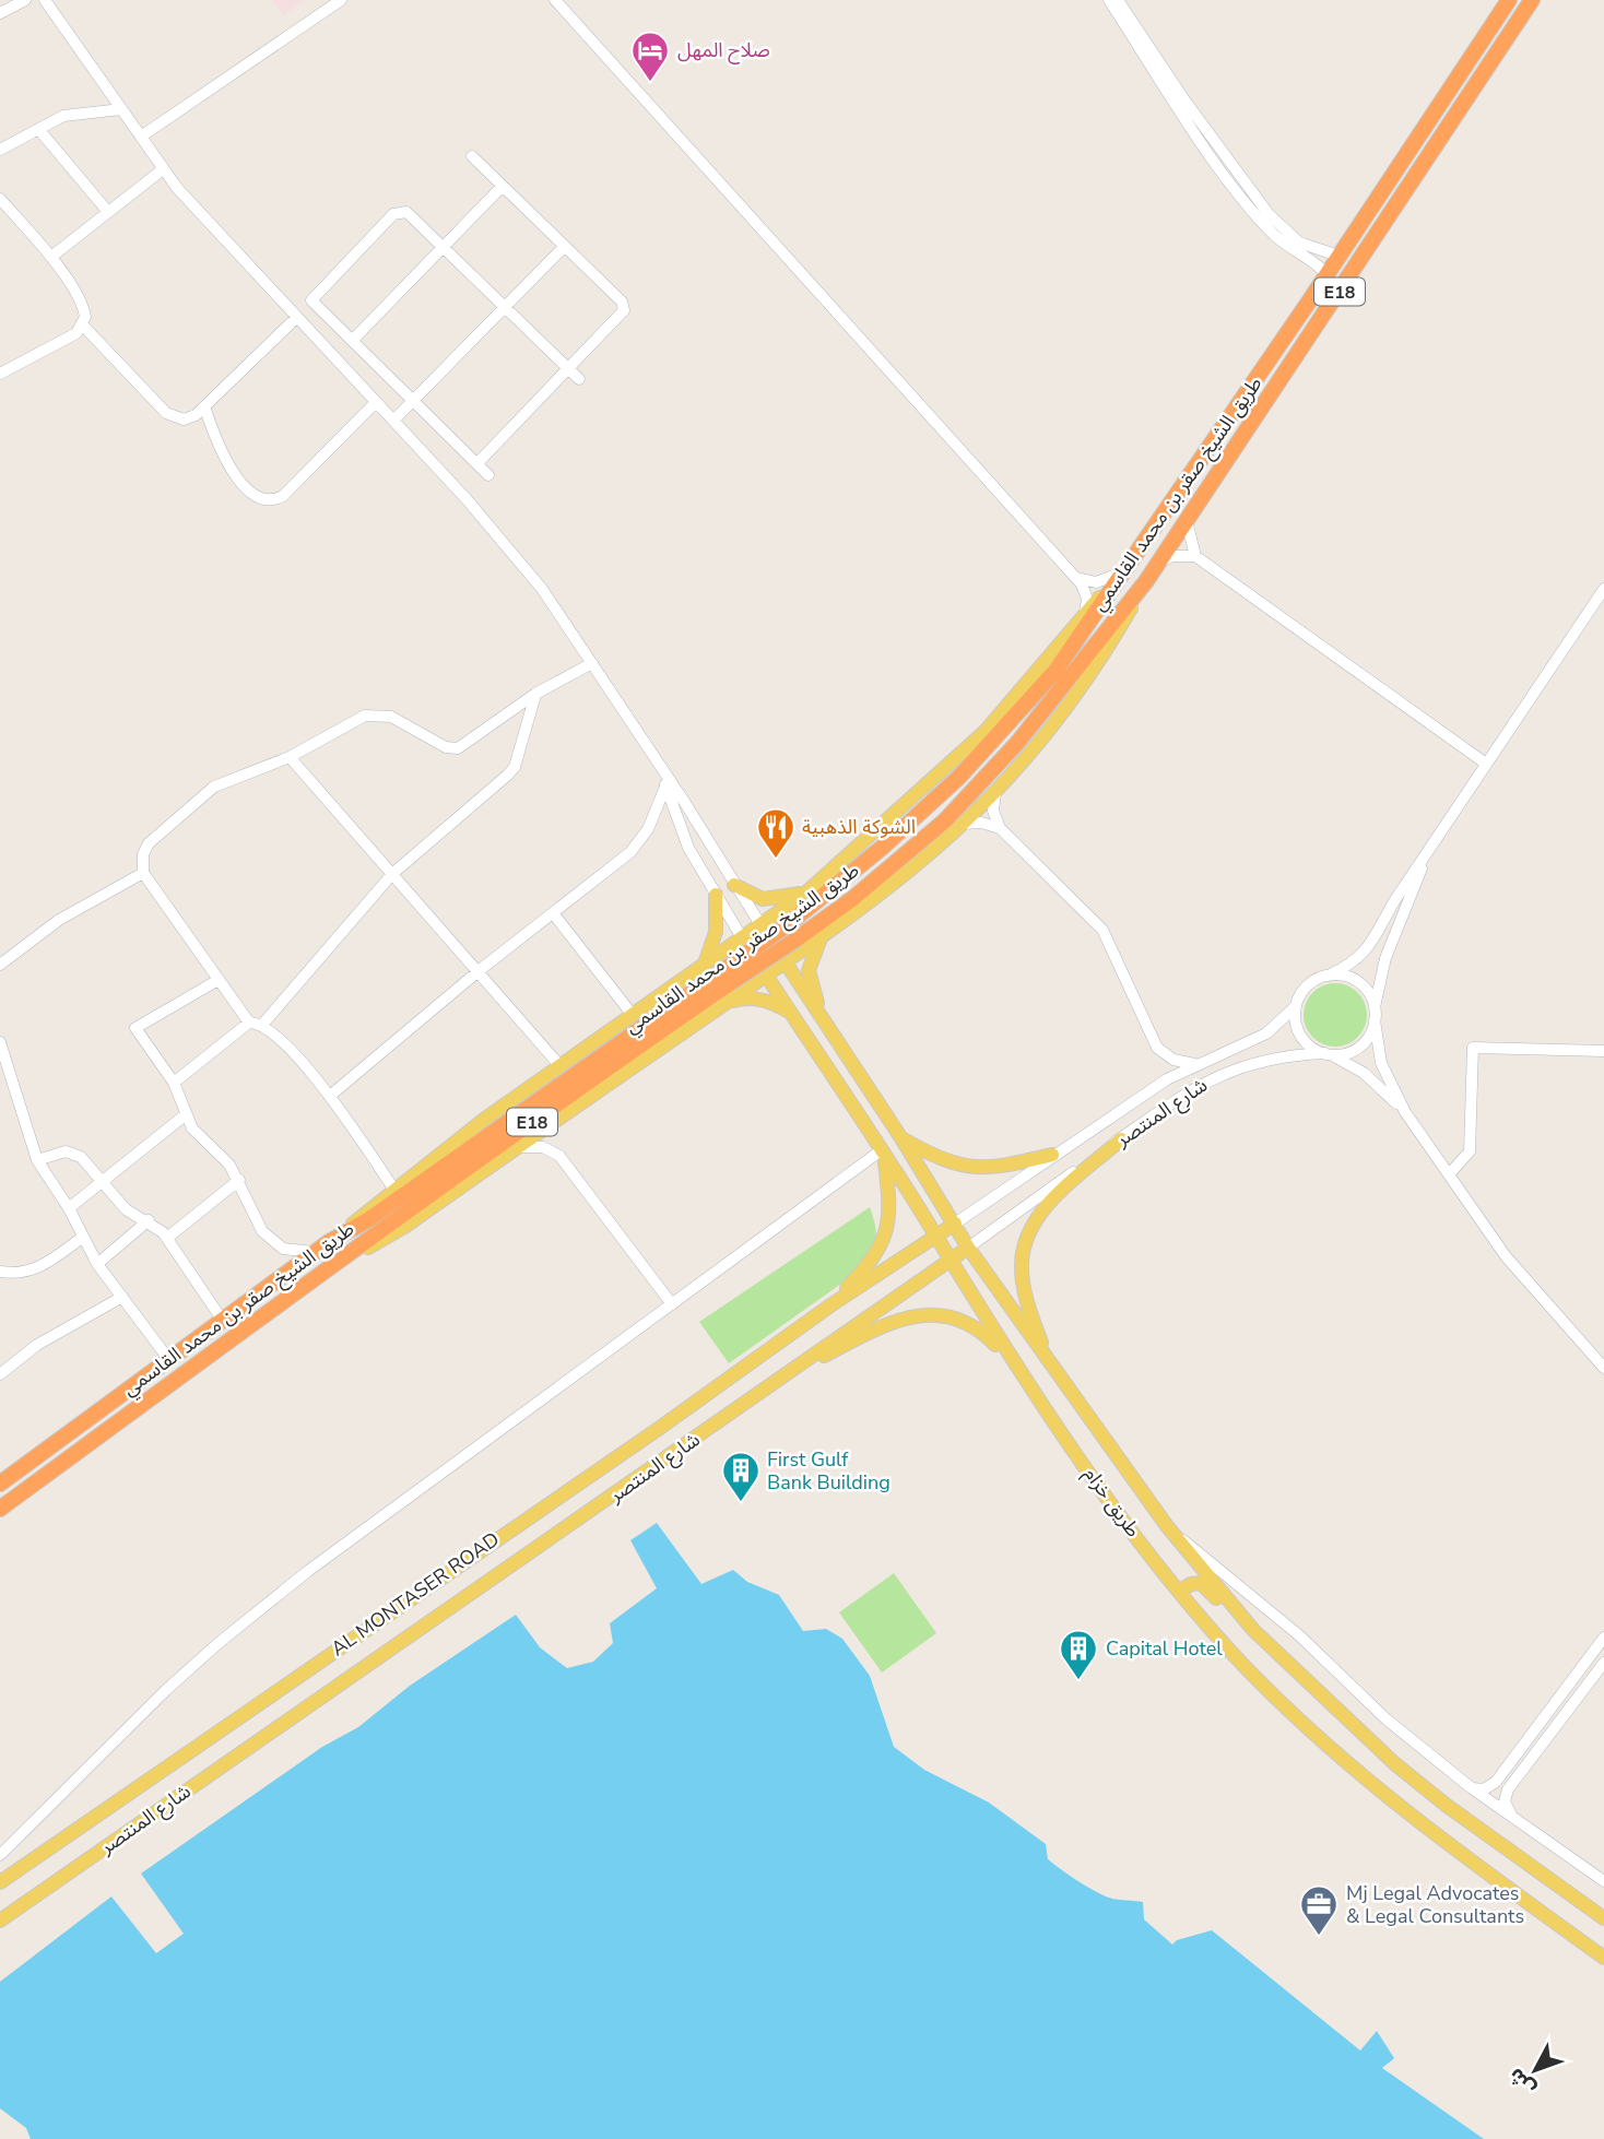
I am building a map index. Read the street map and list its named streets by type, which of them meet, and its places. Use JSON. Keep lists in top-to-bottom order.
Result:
{
  "streets": {
    "highway": ["E18", "طريق الشيخ صقر بن محمد القاسمي"],
    "main road": ["شارع المنتصر", "طريق خزام", "AL MONTASER ROAD"]
  },
  "crossings": [
    ["شارع المنتصر", "طريق خزام"],
    ["شارع المنتصر", "AL MONTASER ROAD"]
  ],
  "places": {
    "hotel": ["صلاح المهل"],
    "restaurant": ["الشوكة الذهبية"],
    "building": ["First Gulf Bank Building", "Capital Hotel"],
    "office": ["Mj Legal Advocates & Legal Consultants"]
  },
  "north": "bottom left"
}
